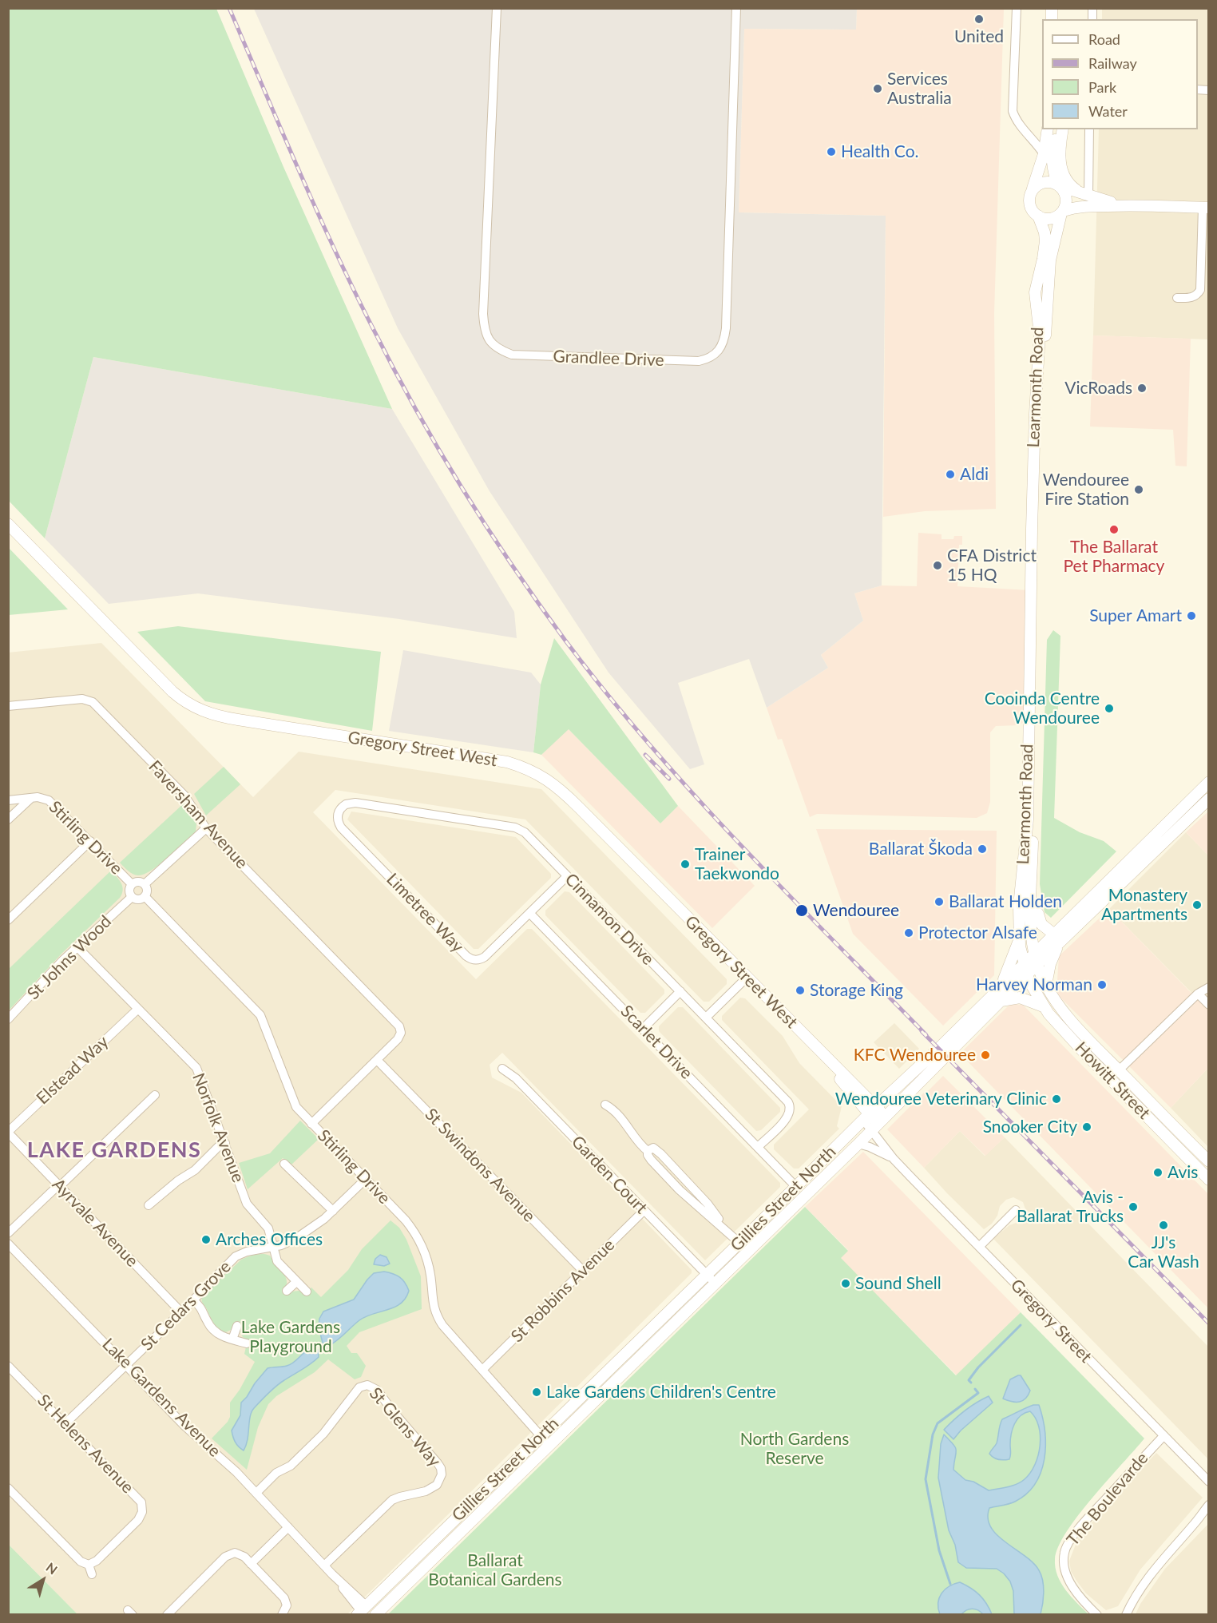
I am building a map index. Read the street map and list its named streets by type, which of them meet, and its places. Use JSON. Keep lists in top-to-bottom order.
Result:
{
  "streets": {
    "main road": [
      "Learmonth Road",
      "Gregory Street West",
      "Howitt Street",
      "Gillies Street North"
    ],
    "street": [
      "Grandlee Drive",
      "Faversham Avenue",
      "Stirling Drive",
      "Limetree Way",
      "Cinnamon Drive",
      "St Johns Wood",
      "Scarlet Drive",
      "Elstead Way",
      "Norfolk Avenue",
      "St Swindons Avenue",
      "Garden Court",
      "Ayrvale Avenue",
      "St Robbins Avenue",
      "St Cedars Grove",
      "Gregory Street",
      "Lake Gardens Avenue",
      "St Glens Way",
      "St Helens Avenue",
      "The Boulevarde"
    ]
  },
  "crossings": [
    ["Learmonth Road", "Howitt Street"],
    ["Learmonth Road", "Gillies Street North"],
    ["Gregory Street West", "Gillies Street North"],
    ["Gregory Street West", "Gregory Street"],
    ["Faversham Avenue", "St Swindons Avenue"],
    ["Stirling Drive", "St Johns Wood"],
    ["Stirling Drive", "Gillies Street North"],
    ["Stirling Drive", "St Robbins Avenue"],
    ["Stirling Drive", "St Cedars Grove"],
    ["Limetree Way", "Cinnamon Drive"],
    ["Limetree Way", "Scarlet Drive"],
    ["Cinnamon Drive", "Scarlet Drive"],
    ["St Johns Wood", "Norfolk Avenue"],
    ["Scarlet Drive", "Gillies Street North"],
    ["Elstead Way", "Norfolk Avenue"],
    ["Elstead Way", "Ayrvale Avenue"],
    ["Howitt Street", "Gillies Street North"],
    ["Norfolk Avenue", "St Cedars Grove"],
    ["St Swindons Avenue", "St Robbins Avenue"],
    ["Garden Court", "Gillies Street North"],
    ["Garden Court", "St Robbins Avenue"],
    ["Gillies Street North", "Gregory Street"],
    ["Gillies Street North", "Lake Gardens Avenue"],
    ["Ayrvale Avenue", "St Cedars Grove"],
    ["St Cedars Grove", "Lake Gardens Avenue"],
    ["St Cedars Grove", "St Helens Avenue"],
    ["Gregory Street", "The Boulevarde"],
    ["Lake Gardens Avenue", "St Glens Way"]
  ],
  "districts": ["LAKE GARDENS"],
  "parks": ["Lake Gardens Playground", "North Gardens Reserve", "Ballarat Botanical Gardens"],
  "places": [
    "United",
    "Services Australia",
    "Health Co.",
    "VicRoads",
    "Aldi",
    "Wendouree Fire Station",
    "The Ballarat Pet Pharmacy",
    "CFA District 15 HQ",
    "Super Amart",
    "Cooinda Centre Wendouree",
    "Ballarat Škoda",
    "Trainer Taekwondo",
    "Ballarat Holden",
    "Monastery Apartments",
    "Wendouree",
    "Protector Alsafe",
    "Harvey Norman",
    "Storage King",
    "KFC Wendouree",
    "Wendouree Veterinary Clinic",
    "Snooker City",
    "Avis",
    "Avis - Ballarat Trucks",
    "JJ's Car Wash",
    "Arches Offices",
    "Sound Shell",
    "Lake Gardens Children's Centre"
  ],
  "legend": [
    "Road",
    "Railway",
    "Park",
    "Water"
  ],
  "north": "top right"
}
